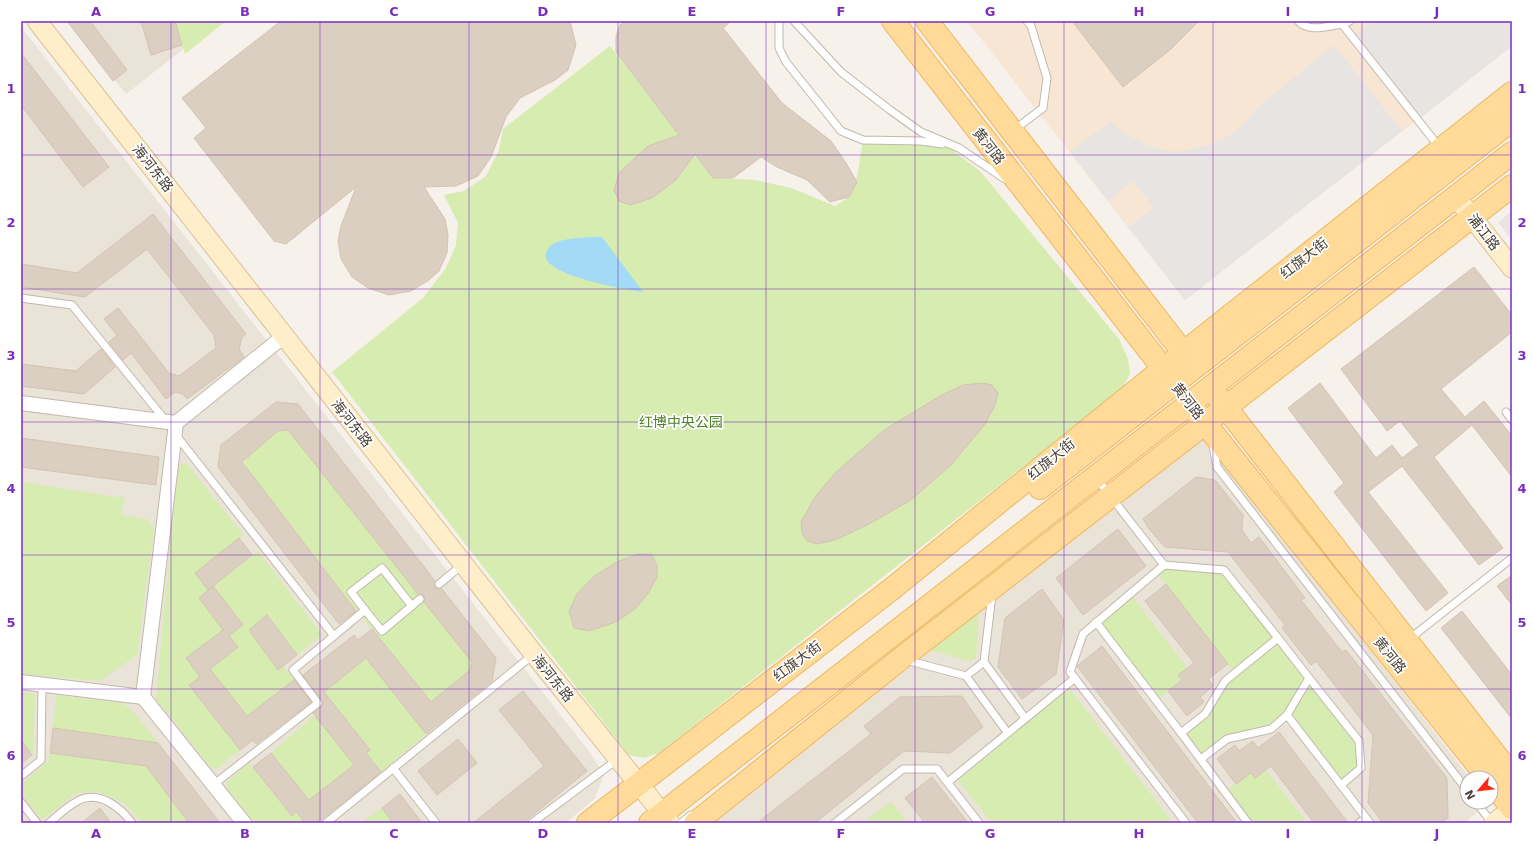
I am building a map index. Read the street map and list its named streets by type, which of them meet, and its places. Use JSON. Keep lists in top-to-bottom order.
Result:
{
  "streets": {
    "main road": ["黄河路", "红旗大街"],
    "street": ["海河东路", "浦江路"]
  },
  "crossings": [
    ["黄河路", "红旗大街"],
    ["海河东路", "红旗大街"]
  ],
  "parks": ["红博中央公园"],
  "north": "bottom left",
  "grid": {
    "columns": [
      "A",
      "B",
      "C",
      "D",
      "E",
      "F",
      "G",
      "H",
      "I",
      "J"
    ],
    "rows": [
      "1",
      "2",
      "3",
      "4",
      "5",
      "6"
    ]
  }
}
